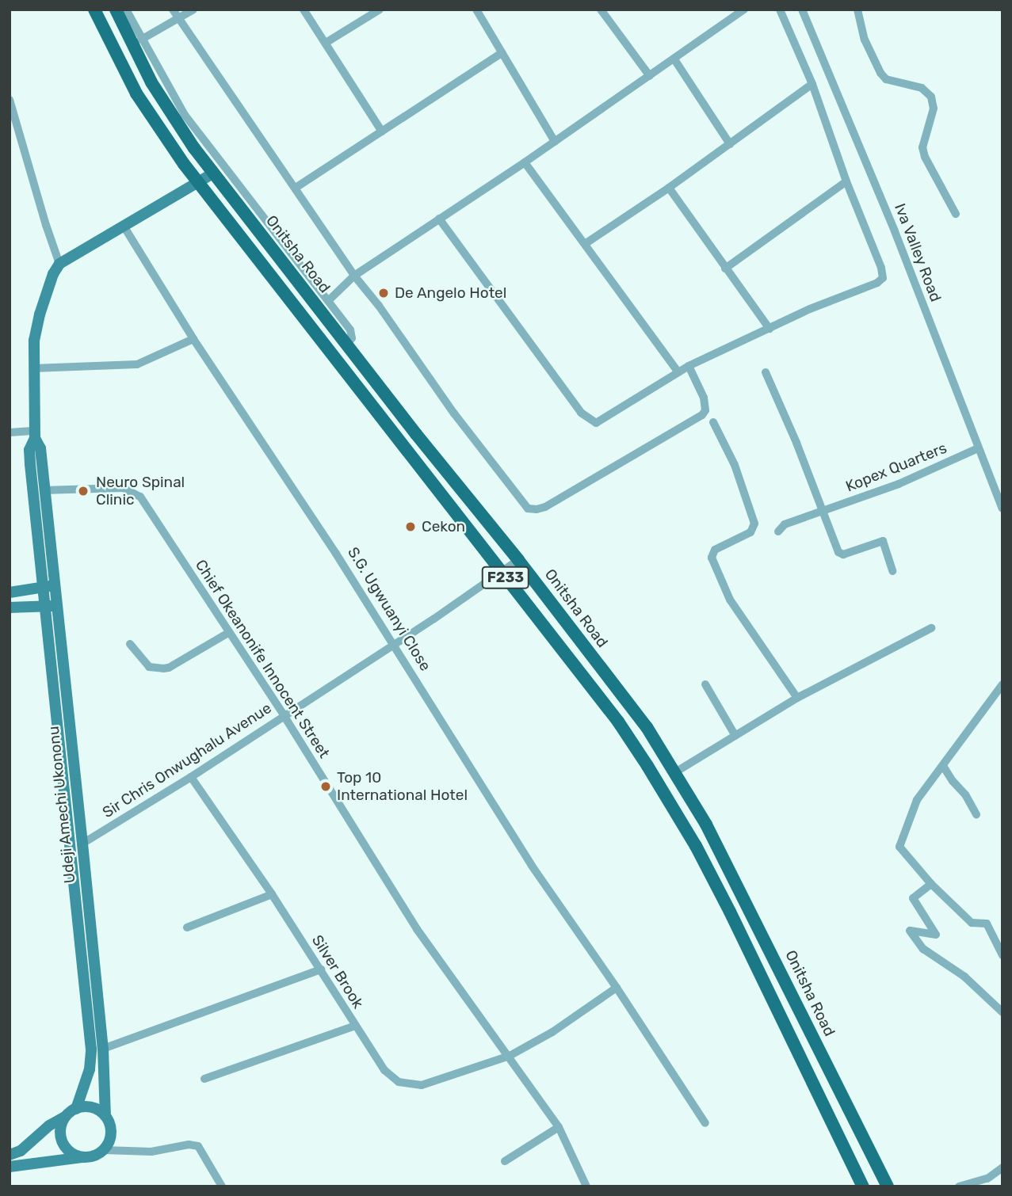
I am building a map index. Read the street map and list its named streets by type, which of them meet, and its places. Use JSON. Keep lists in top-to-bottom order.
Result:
{
  "streets": {
    "main road": ["Onitsha Road", "F233", "Udeji Amechi Ukononu"],
    "street": [
      "Iva Valley Road",
      "Kopex Quarters",
      "S.G. Ugwuanyi Close",
      "Chief Okeanonife Innocent Street",
      "Sir Chris Onwughalu Avenue",
      "Silver Brook"
    ]
  },
  "crossings": [
    ["Iva Valley Road", "Kopex Quarters"],
    ["Onitsha Road", "Sir Chris Onwughalu Avenue"],
    ["F233", "Sir Chris Onwughalu Avenue"],
    ["S.G. Ugwuanyi Close", "Sir Chris Onwughalu Avenue"],
    ["Chief Okeanonife Innocent Street", "Sir Chris Onwughalu Avenue"],
    ["Chief Okeanonife Innocent Street", "Udeji Amechi Ukononu"],
    ["Chief Okeanonife Innocent Street", "Silver Brook"],
    ["Sir Chris Onwughalu Avenue", "Udeji Amechi Ukononu"],
    ["Sir Chris Onwughalu Avenue", "Silver Brook"]
  ],
  "places": [
    "De Angelo Hotel",
    "Neuro Spinal Clinic",
    "Cekon",
    "Top 10 International Hotel"
  ]
}
